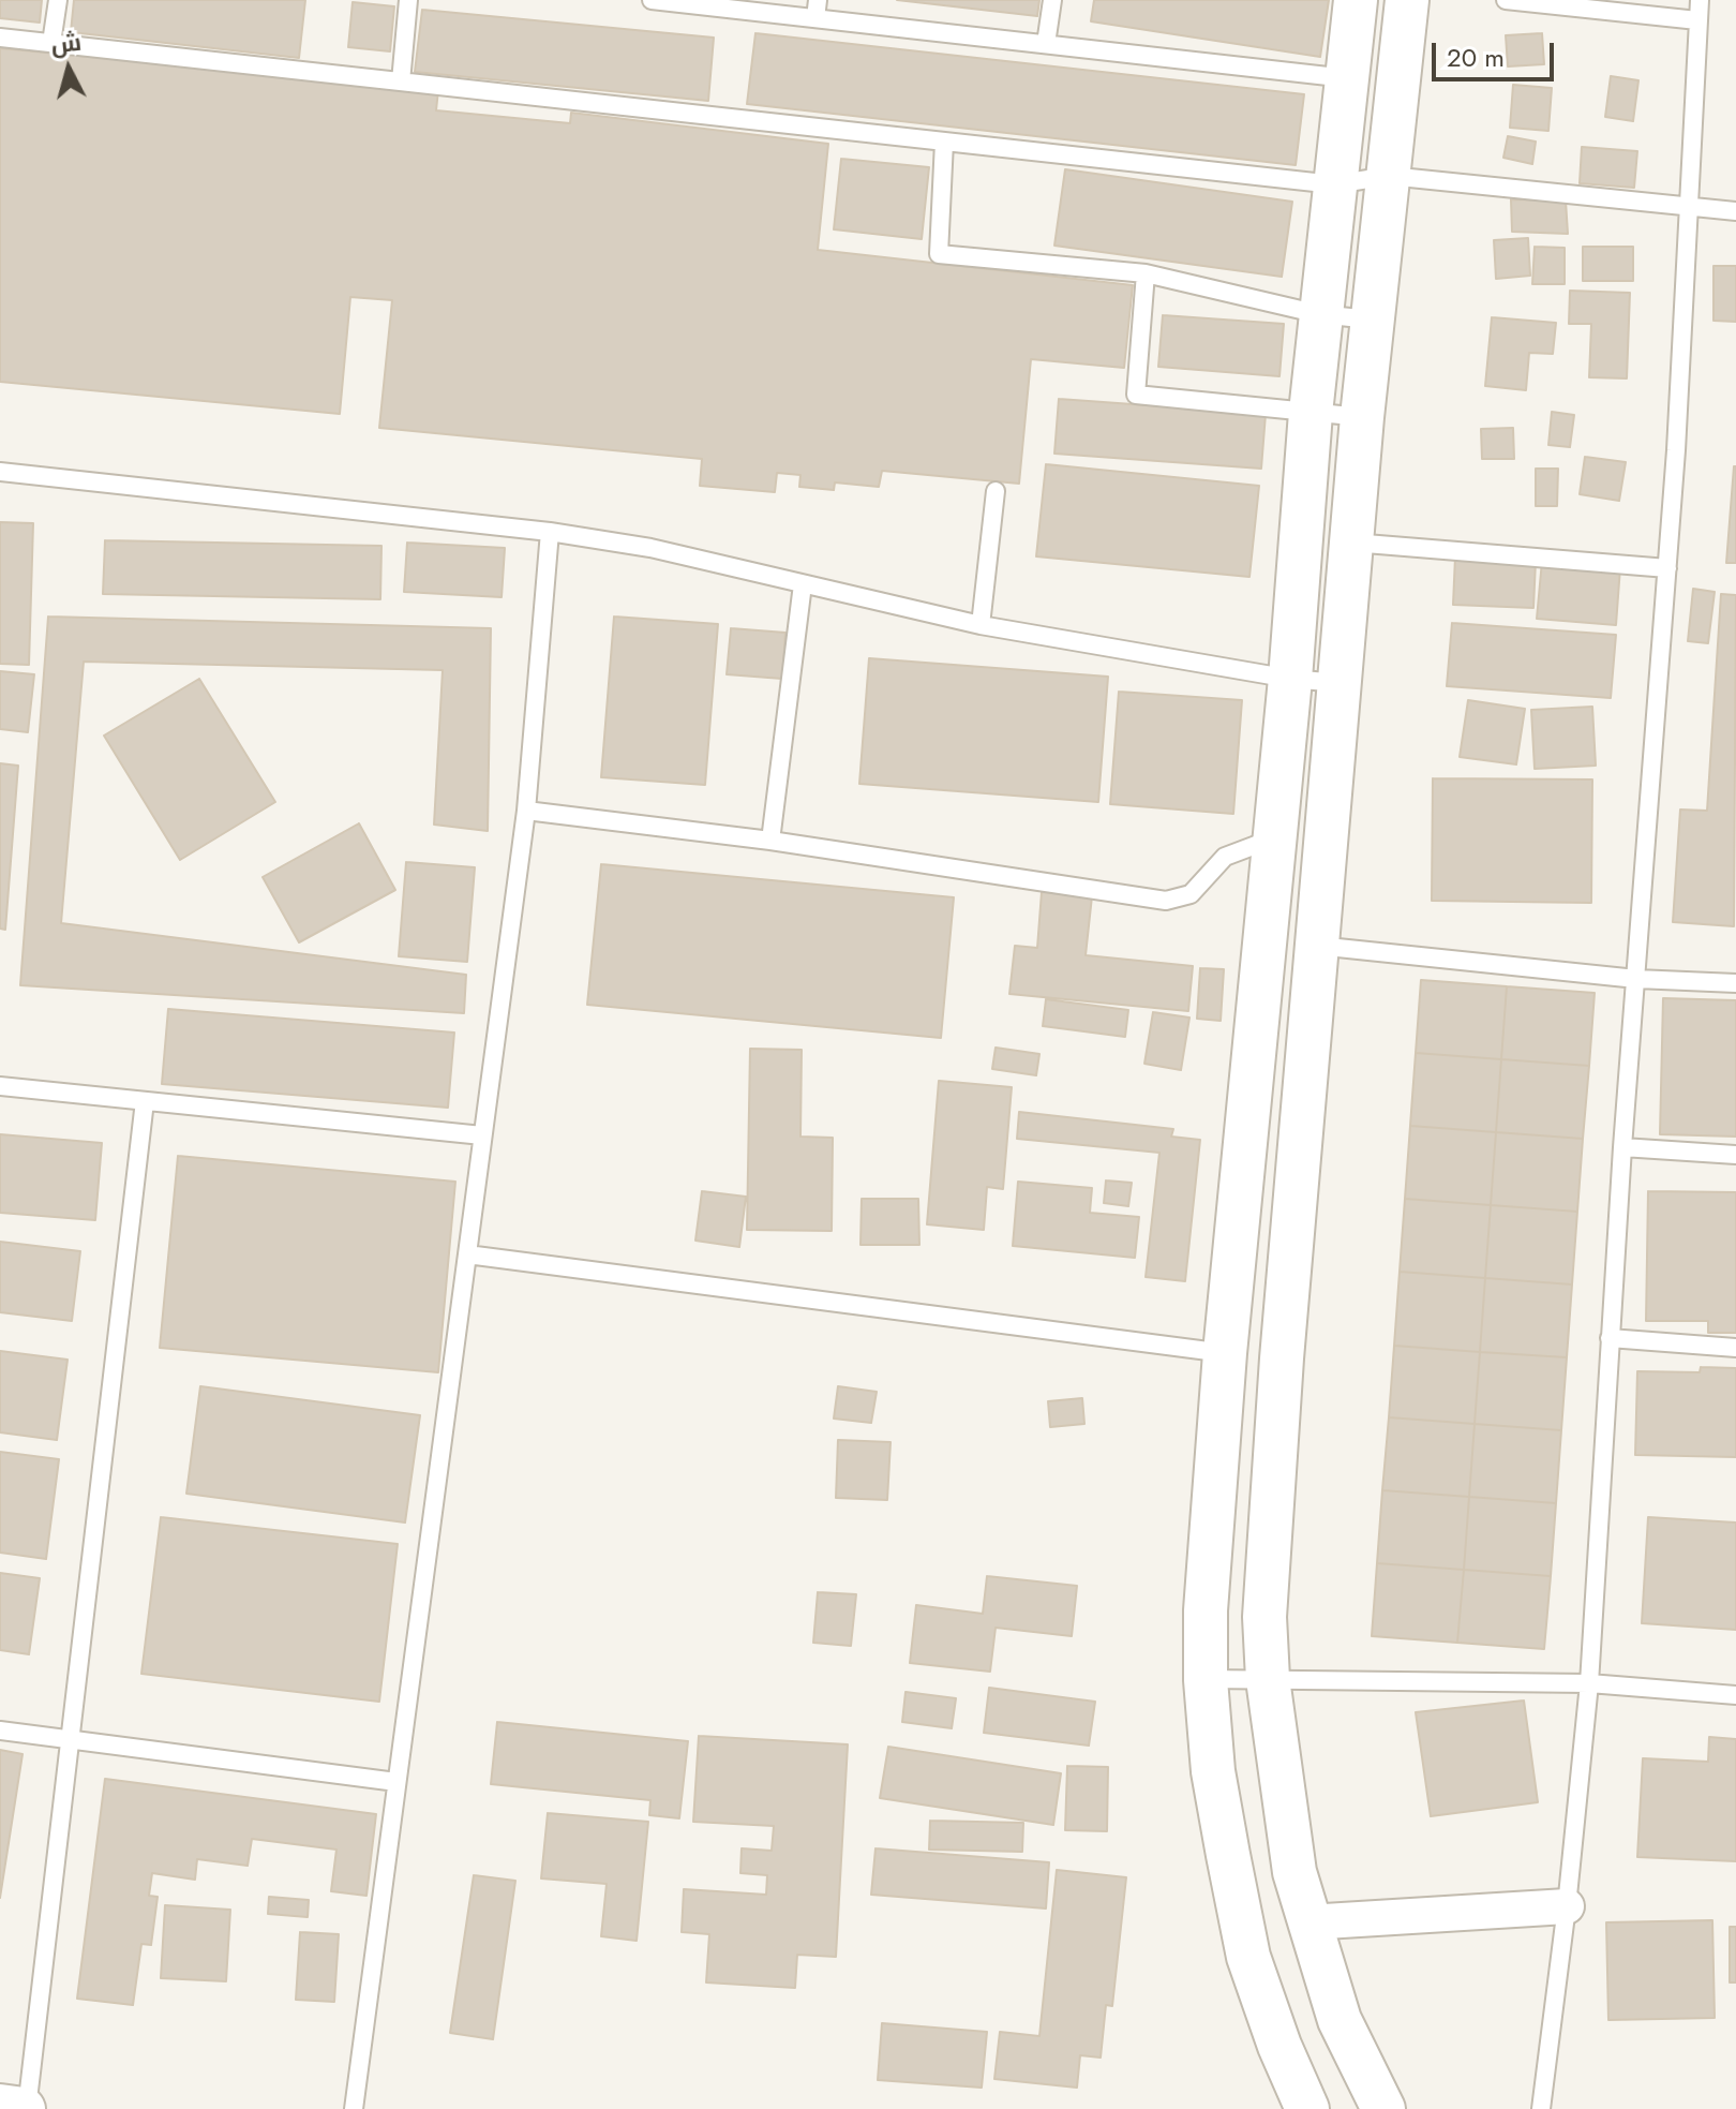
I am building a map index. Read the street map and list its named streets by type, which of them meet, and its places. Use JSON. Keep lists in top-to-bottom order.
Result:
{
  "scale_bar": "20 m",
  "north": "top"
}
